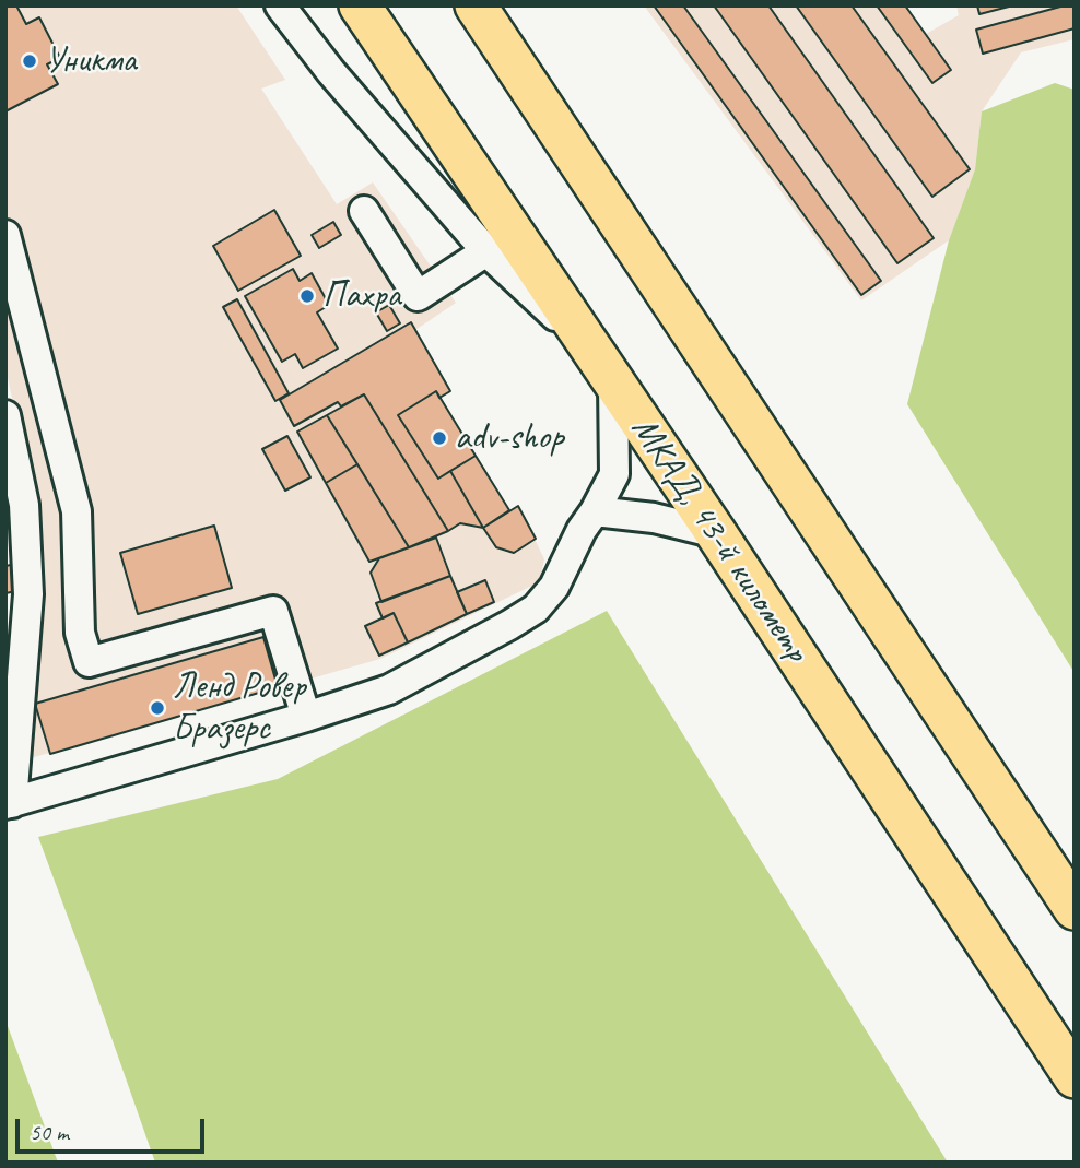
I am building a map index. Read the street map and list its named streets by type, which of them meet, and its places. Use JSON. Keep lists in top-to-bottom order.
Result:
{
  "streets": {
    "highway": ["МКАД, 43-й километр"]
  },
  "places": [
    "Уникма",
    "Пахра",
    "adv-shop",
    "Ленд Ровер Бразерс"
  ],
  "scale_bar": "50 m"
}
